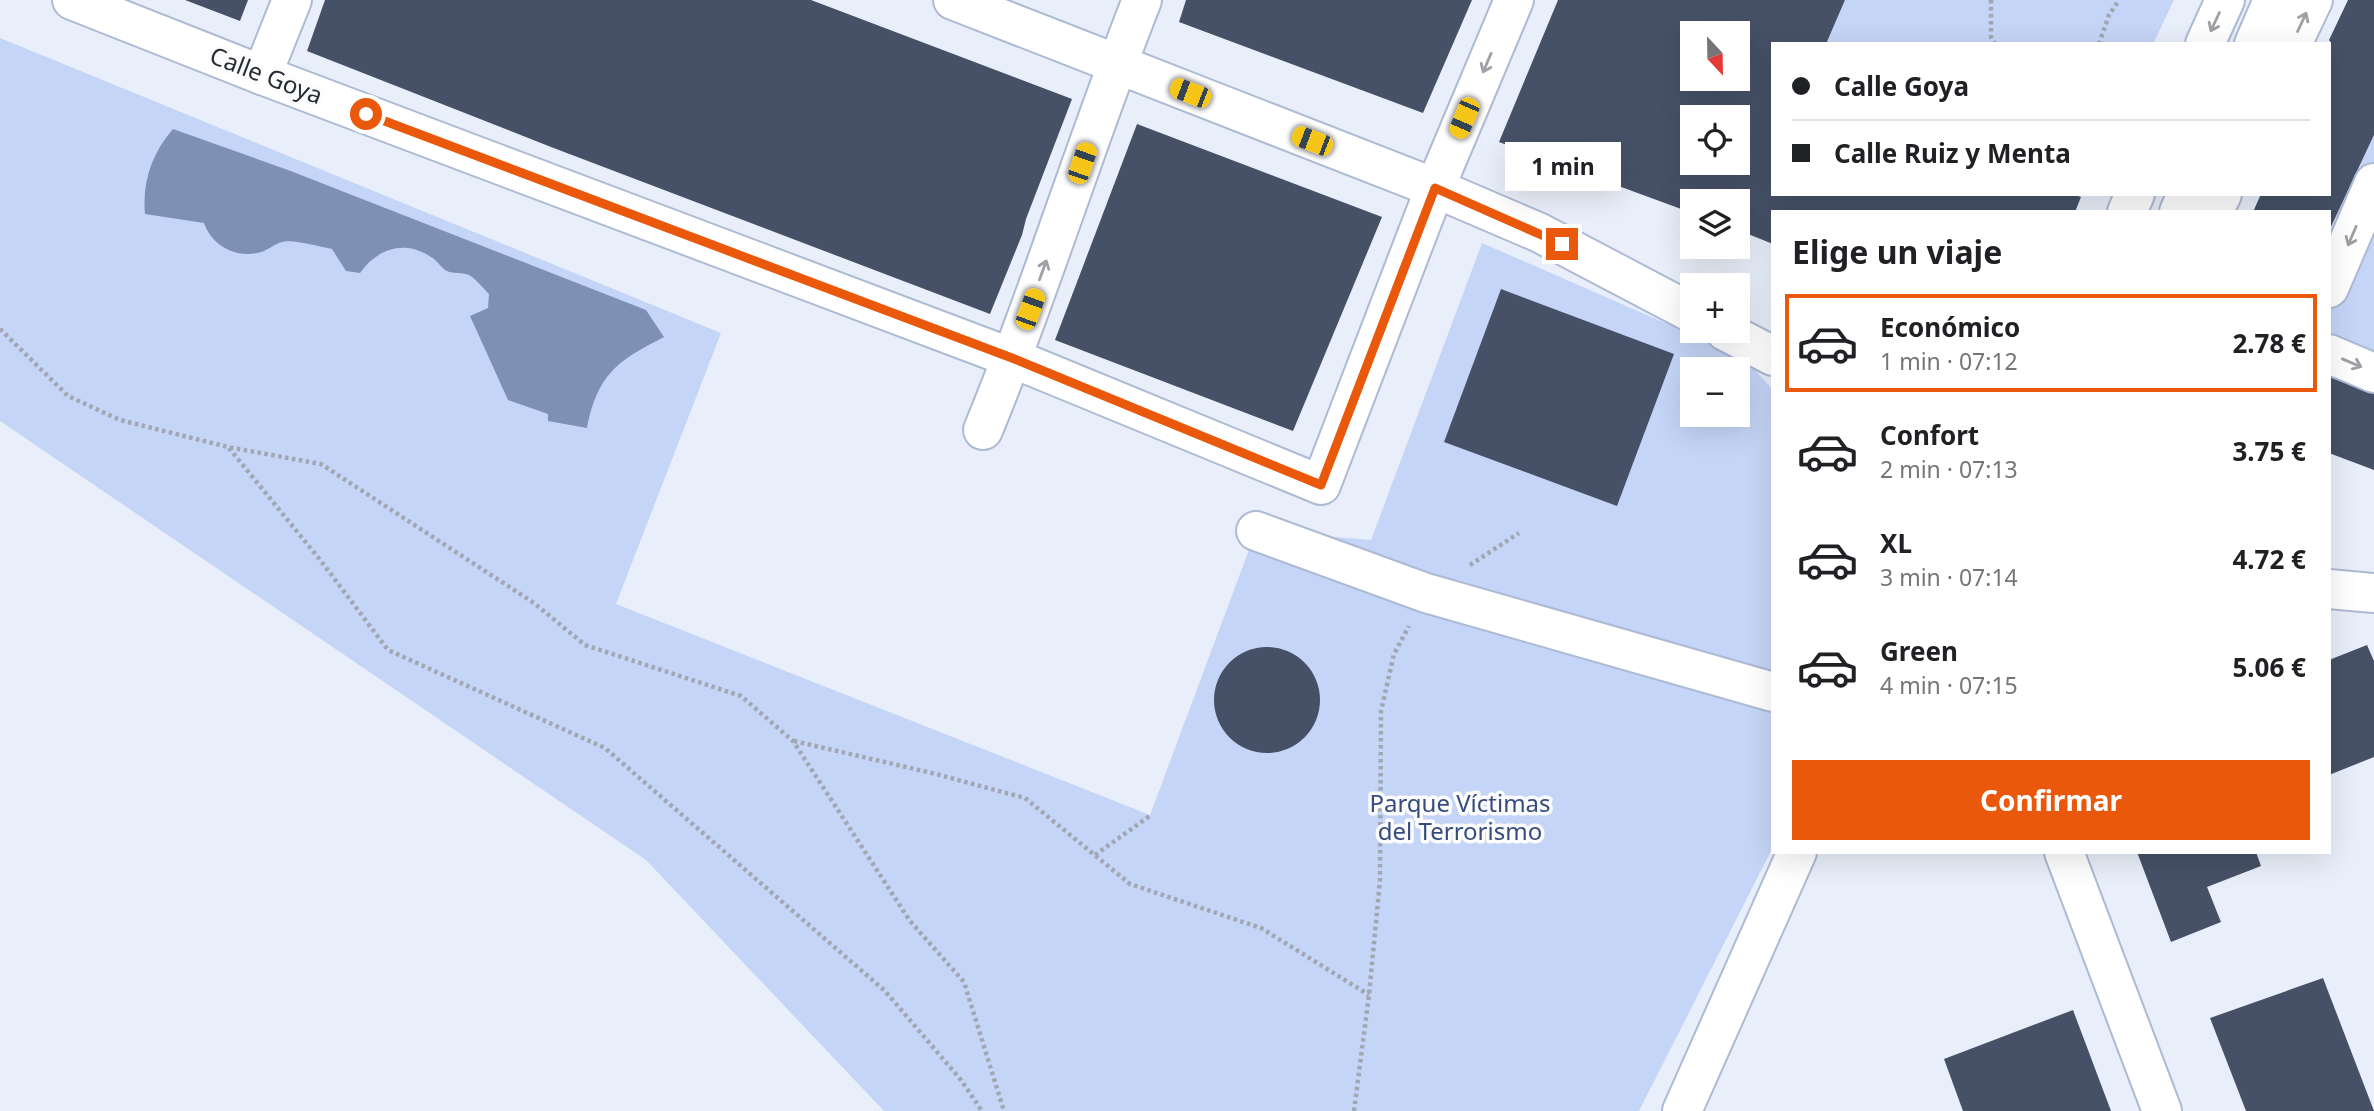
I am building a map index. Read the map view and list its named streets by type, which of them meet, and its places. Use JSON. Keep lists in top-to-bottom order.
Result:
{
  "streets": {
    "street": ["Calle Goya"]
  },
  "parks": ["Parque Víctimas del Terrorismo"],
  "north": "bottom",
  "page": {
    "map_buttons": ["+", "−"],
    "banner": ["Calle Goya", "Calle Ruiz y Menta"],
    "bubble": "1 min",
    "heading": "Elige un viaje",
    "list": [
      {
        "name": "Económico",
        "note": "1 min · 07:12",
        "value": "2.78 €"
      },
      {
        "name": "Confort",
        "note": "2 min · 07:13",
        "value": "3.75 €"
      },
      {
        "name": "XL",
        "note": "3 min · 07:14",
        "value": "4.72 €"
      },
      {
        "name": "Green",
        "note": "4 min · 07:15",
        "value": "5.06 €"
      }
    ],
    "buttons": "Confirmar"
  }
}
